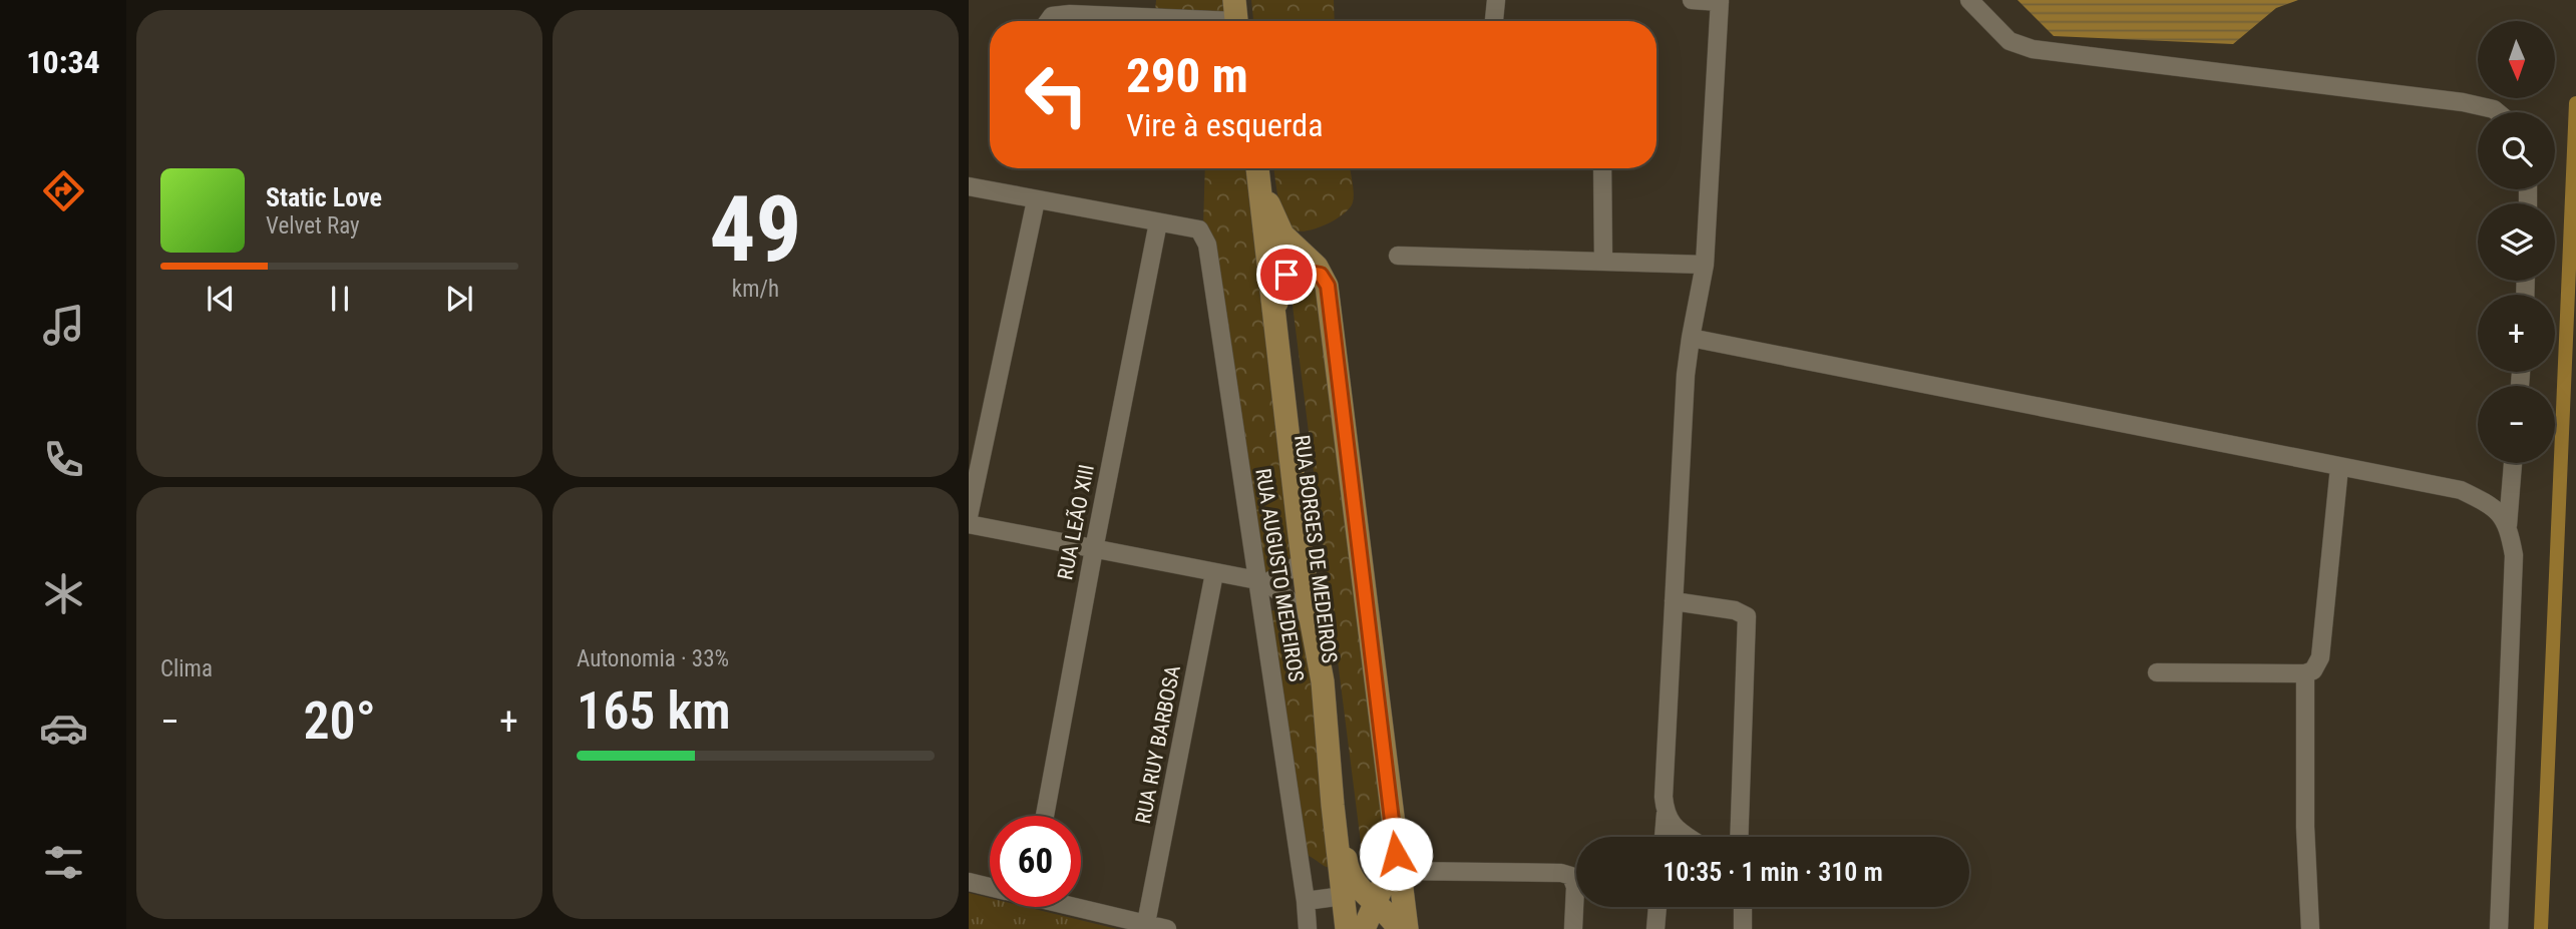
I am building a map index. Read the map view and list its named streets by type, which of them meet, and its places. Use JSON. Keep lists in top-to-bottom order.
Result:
{
  "streets": {
    "main road": ["RUA BORGES DE MEDEIROS"],
    "street": ["RUA LEÃO XIII", "RUA AUGUSTO MEDEIROS", "RUA RUY BARBOSA"]
  },
  "crossings": [
    ["RUA LEÃO XIII", "RUA AUGUSTO MEDEIROS"]
  ],
  "north": "bottom",
  "page": {
    "tabs": "10:34",
    "tile": [
      ["49", "km/h"],
      "Clima",
      ["Autonomia · 33%", "165 km"]
    ],
    "map_buttons": ["+", "−"],
    "turn": ["290 m", "Vire à esquerda"],
    "song": ["Static Love", "Velvet Ray"],
    "heat": ["−", "20°", "+"],
    "limit": "60",
    "trip": "10:35 · 1 min · 310 m"
  }
}
